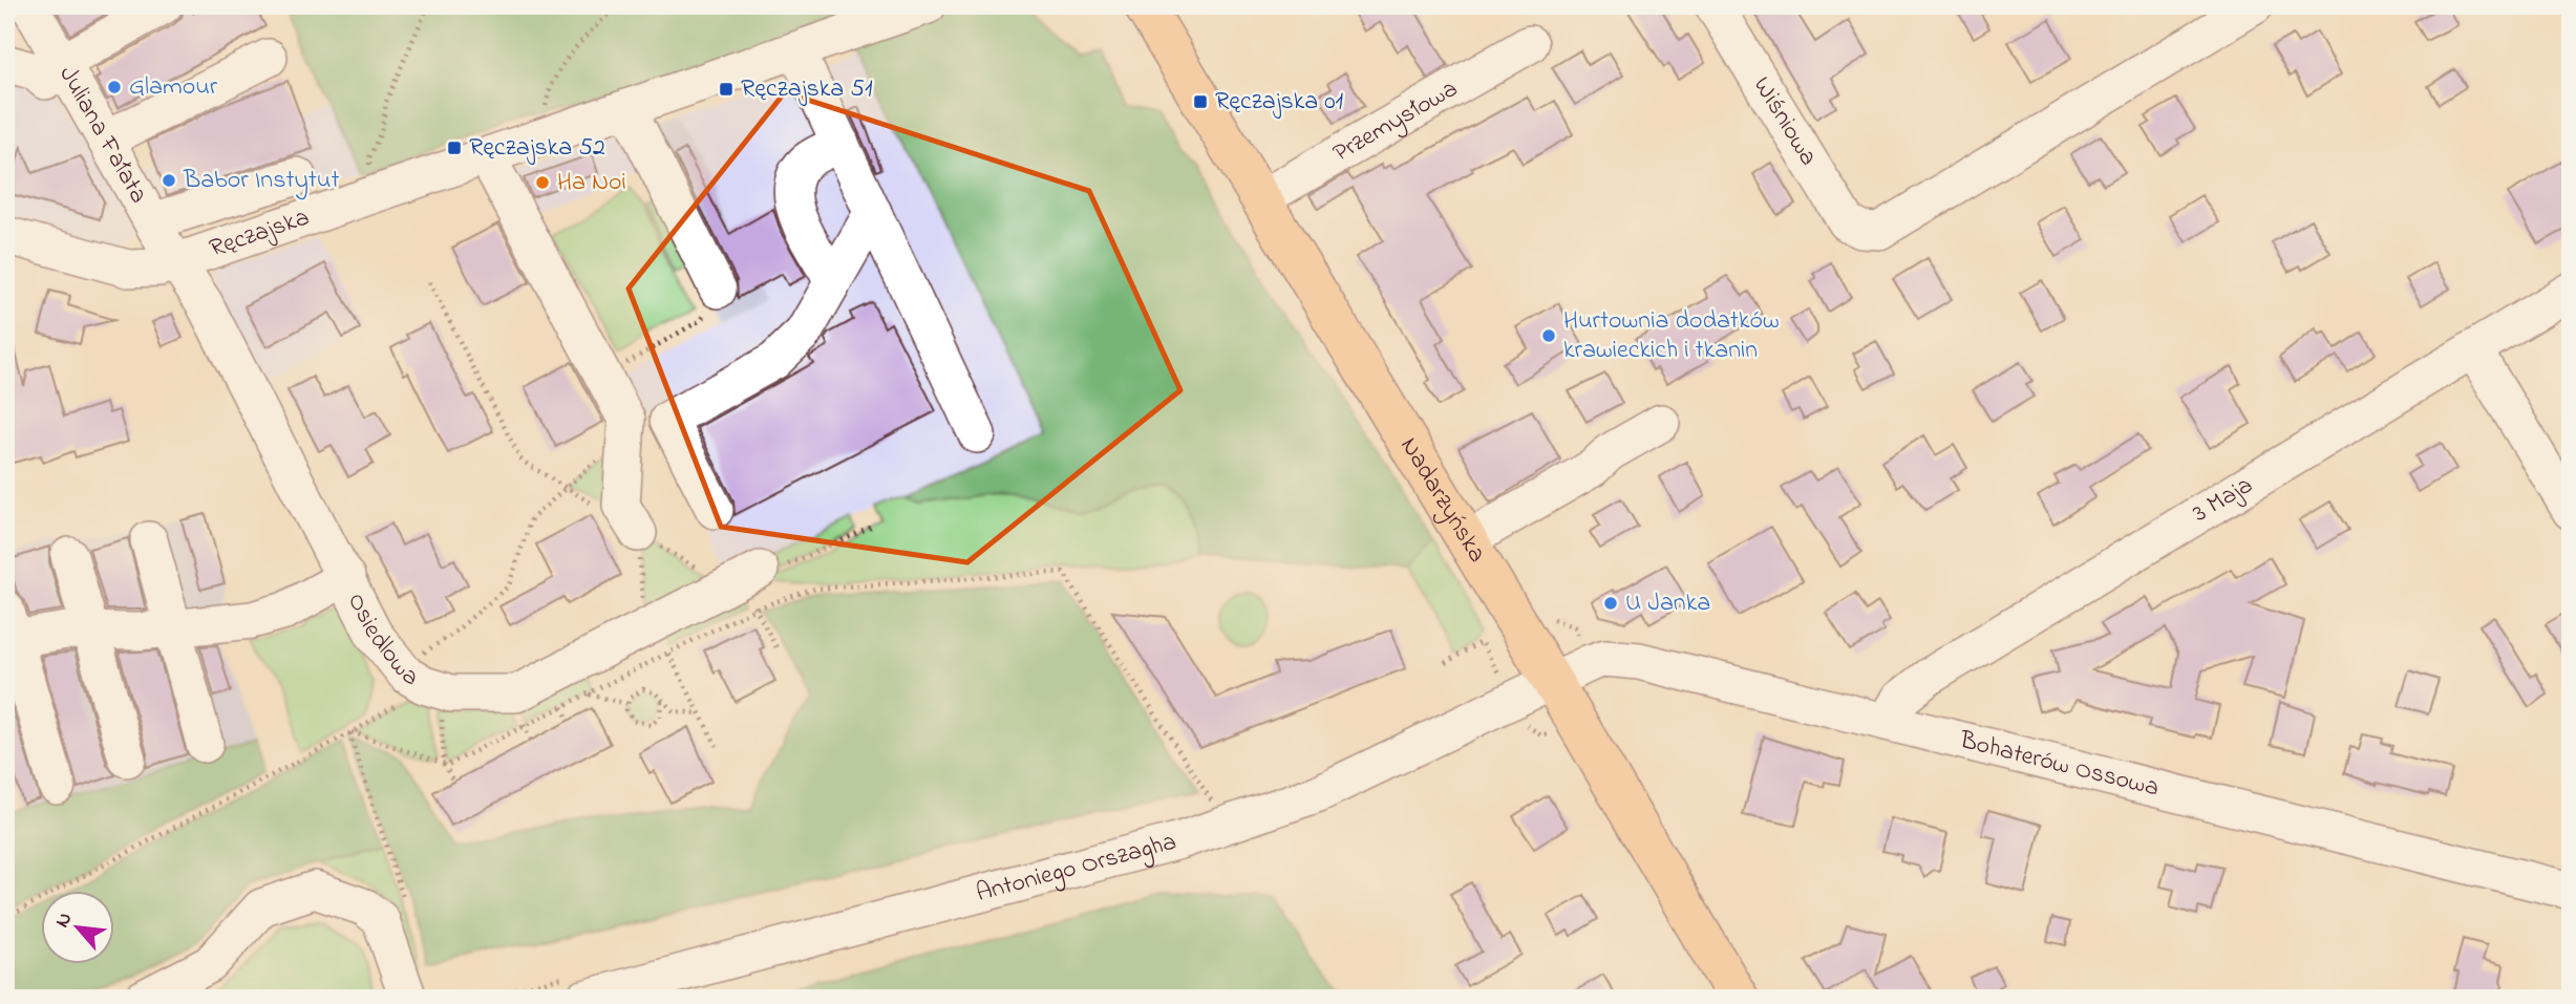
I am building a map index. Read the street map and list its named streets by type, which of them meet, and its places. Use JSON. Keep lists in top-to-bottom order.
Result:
{
  "streets": {
    "main road": ["Nadarzyńska"],
    "street": [
      "Przemysłowa",
      "Wiśniowa",
      "Juliana Fałata",
      "Ręczajska",
      "3 Maja",
      "Osiedlowa",
      "Bohaterów Ossowa",
      "Antoniego Orszagha"
    ]
  },
  "crossings": [
    ["Przemysłowa", "Nadarzyńska"],
    ["Juliana Fałata", "Ręczajska"],
    ["Juliana Fałata", "Osiedlowa"],
    ["Ręczajska", "Osiedlowa"],
    ["3 Maja", "Bohaterów Ossowa"],
    ["Nadarzyńska", "Bohaterów Ossowa"],
    ["Nadarzyńska", "Antoniego Orszagha"],
    ["Bohaterów Ossowa", "Antoniego Orszagha"]
  ],
  "places": {
    "other": [
      "Glamour",
      "Babor Instytut",
      "Ha Noi",
      "Hurtownia dodatków krawieckich i tkanin",
      "U Janka"
    ],
    "transit": ["Ręczajska 51", "Ręczajska 01", "Ręczajska 52"]
  },
  "north": "top left"
}
